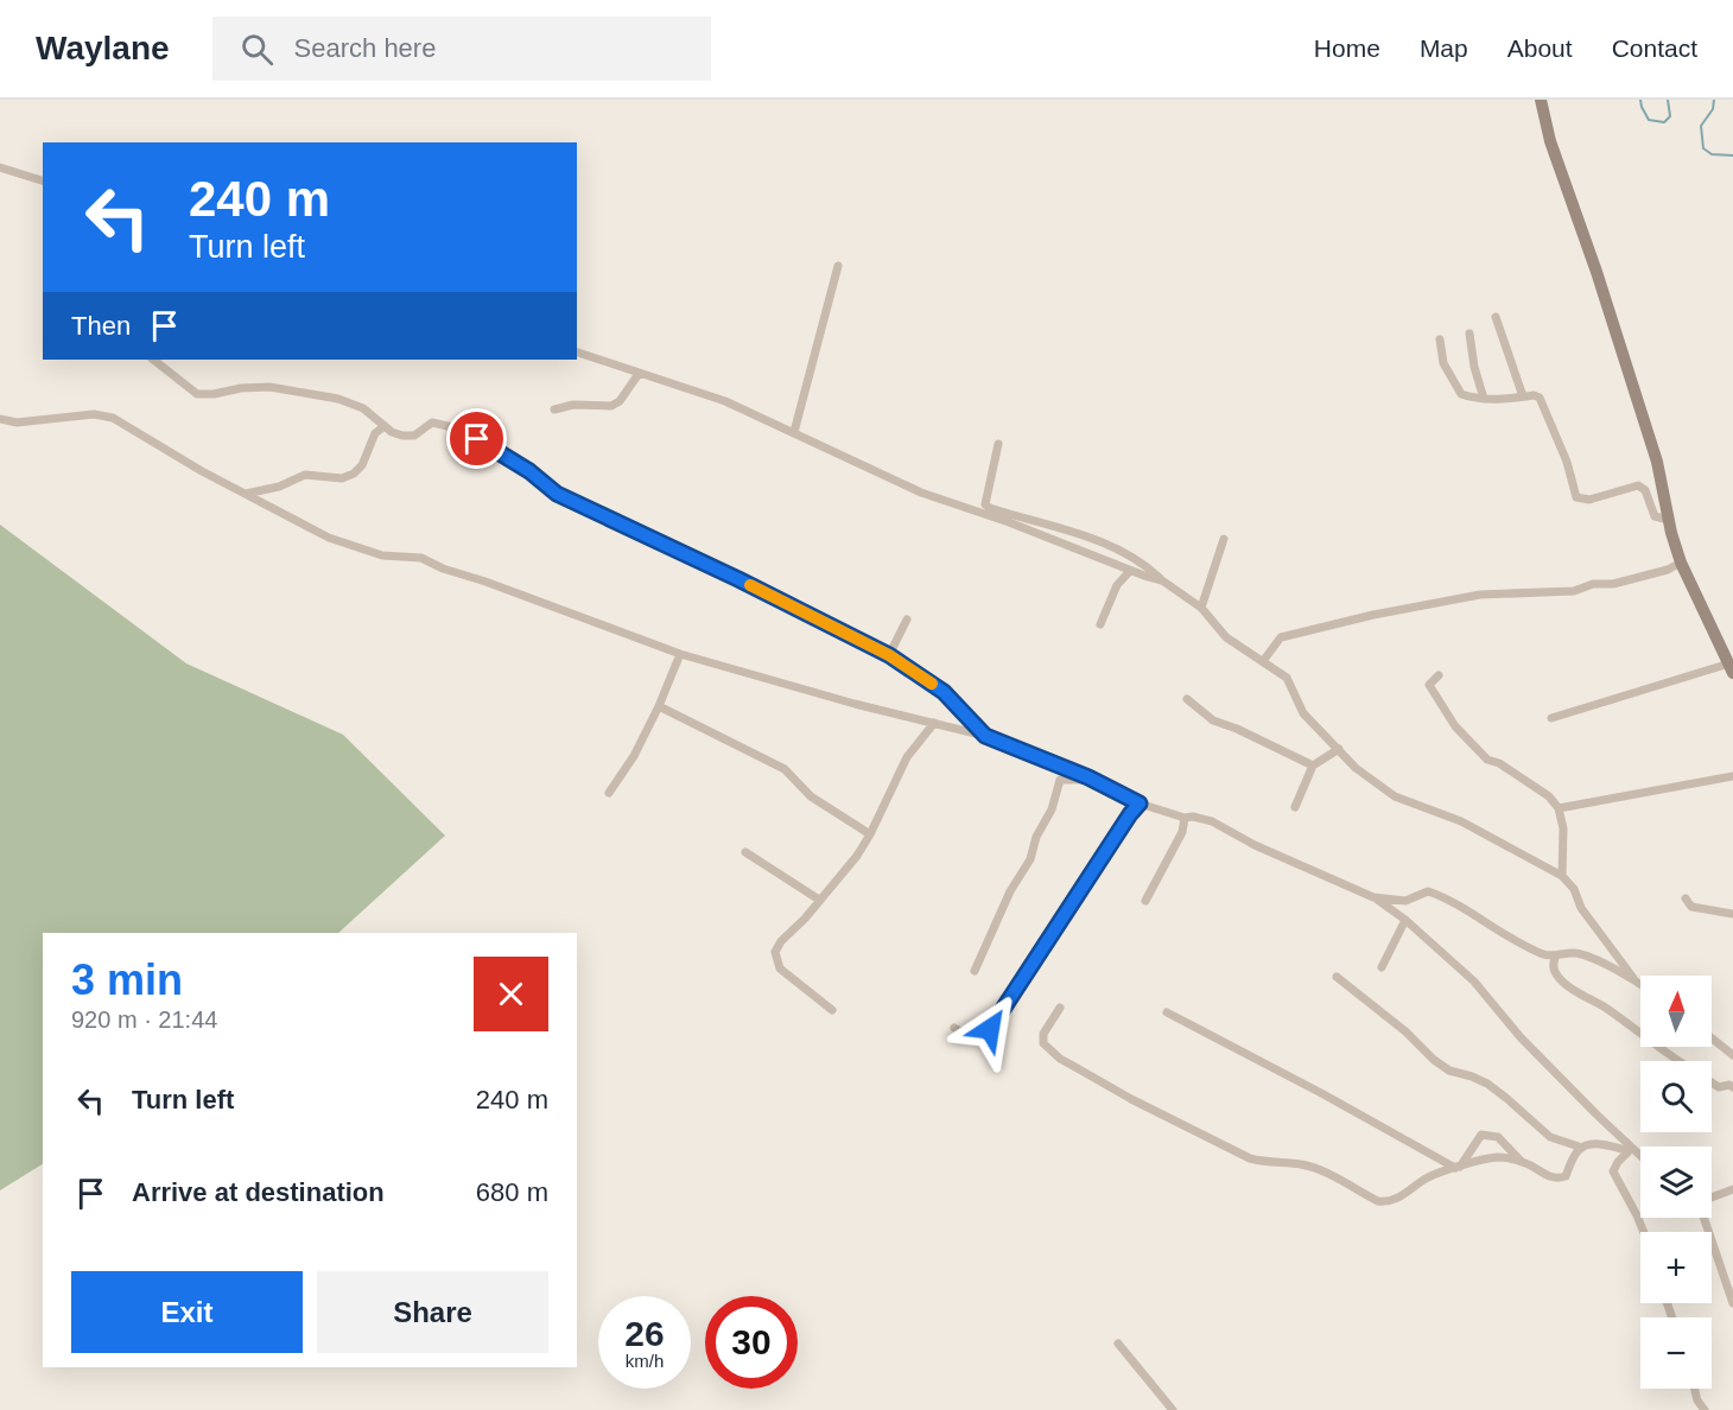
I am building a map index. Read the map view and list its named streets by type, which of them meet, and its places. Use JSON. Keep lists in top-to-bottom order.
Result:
{
  "north": "top",
  "page": {
    "header": "Waylane",
    "search": "Search here",
    "nav": [
      "Home",
      "Map",
      "About",
      "Contact"
    ],
    "turn": ["240 m", "Turn left"],
    "then": "Then",
    "heading": ["3 min", "920 m · 21:44"],
    "map_buttons": ["+", "−"],
    "list": [
      {
        "name": "Turn left",
        "value": "240 m"
      },
      {
        "name": "Arrive at destination",
        "value": "680 m"
      }
    ],
    "buttons": ["Exit", "Share"],
    "speed": "26 km/h",
    "limit": "30"
  }
}
